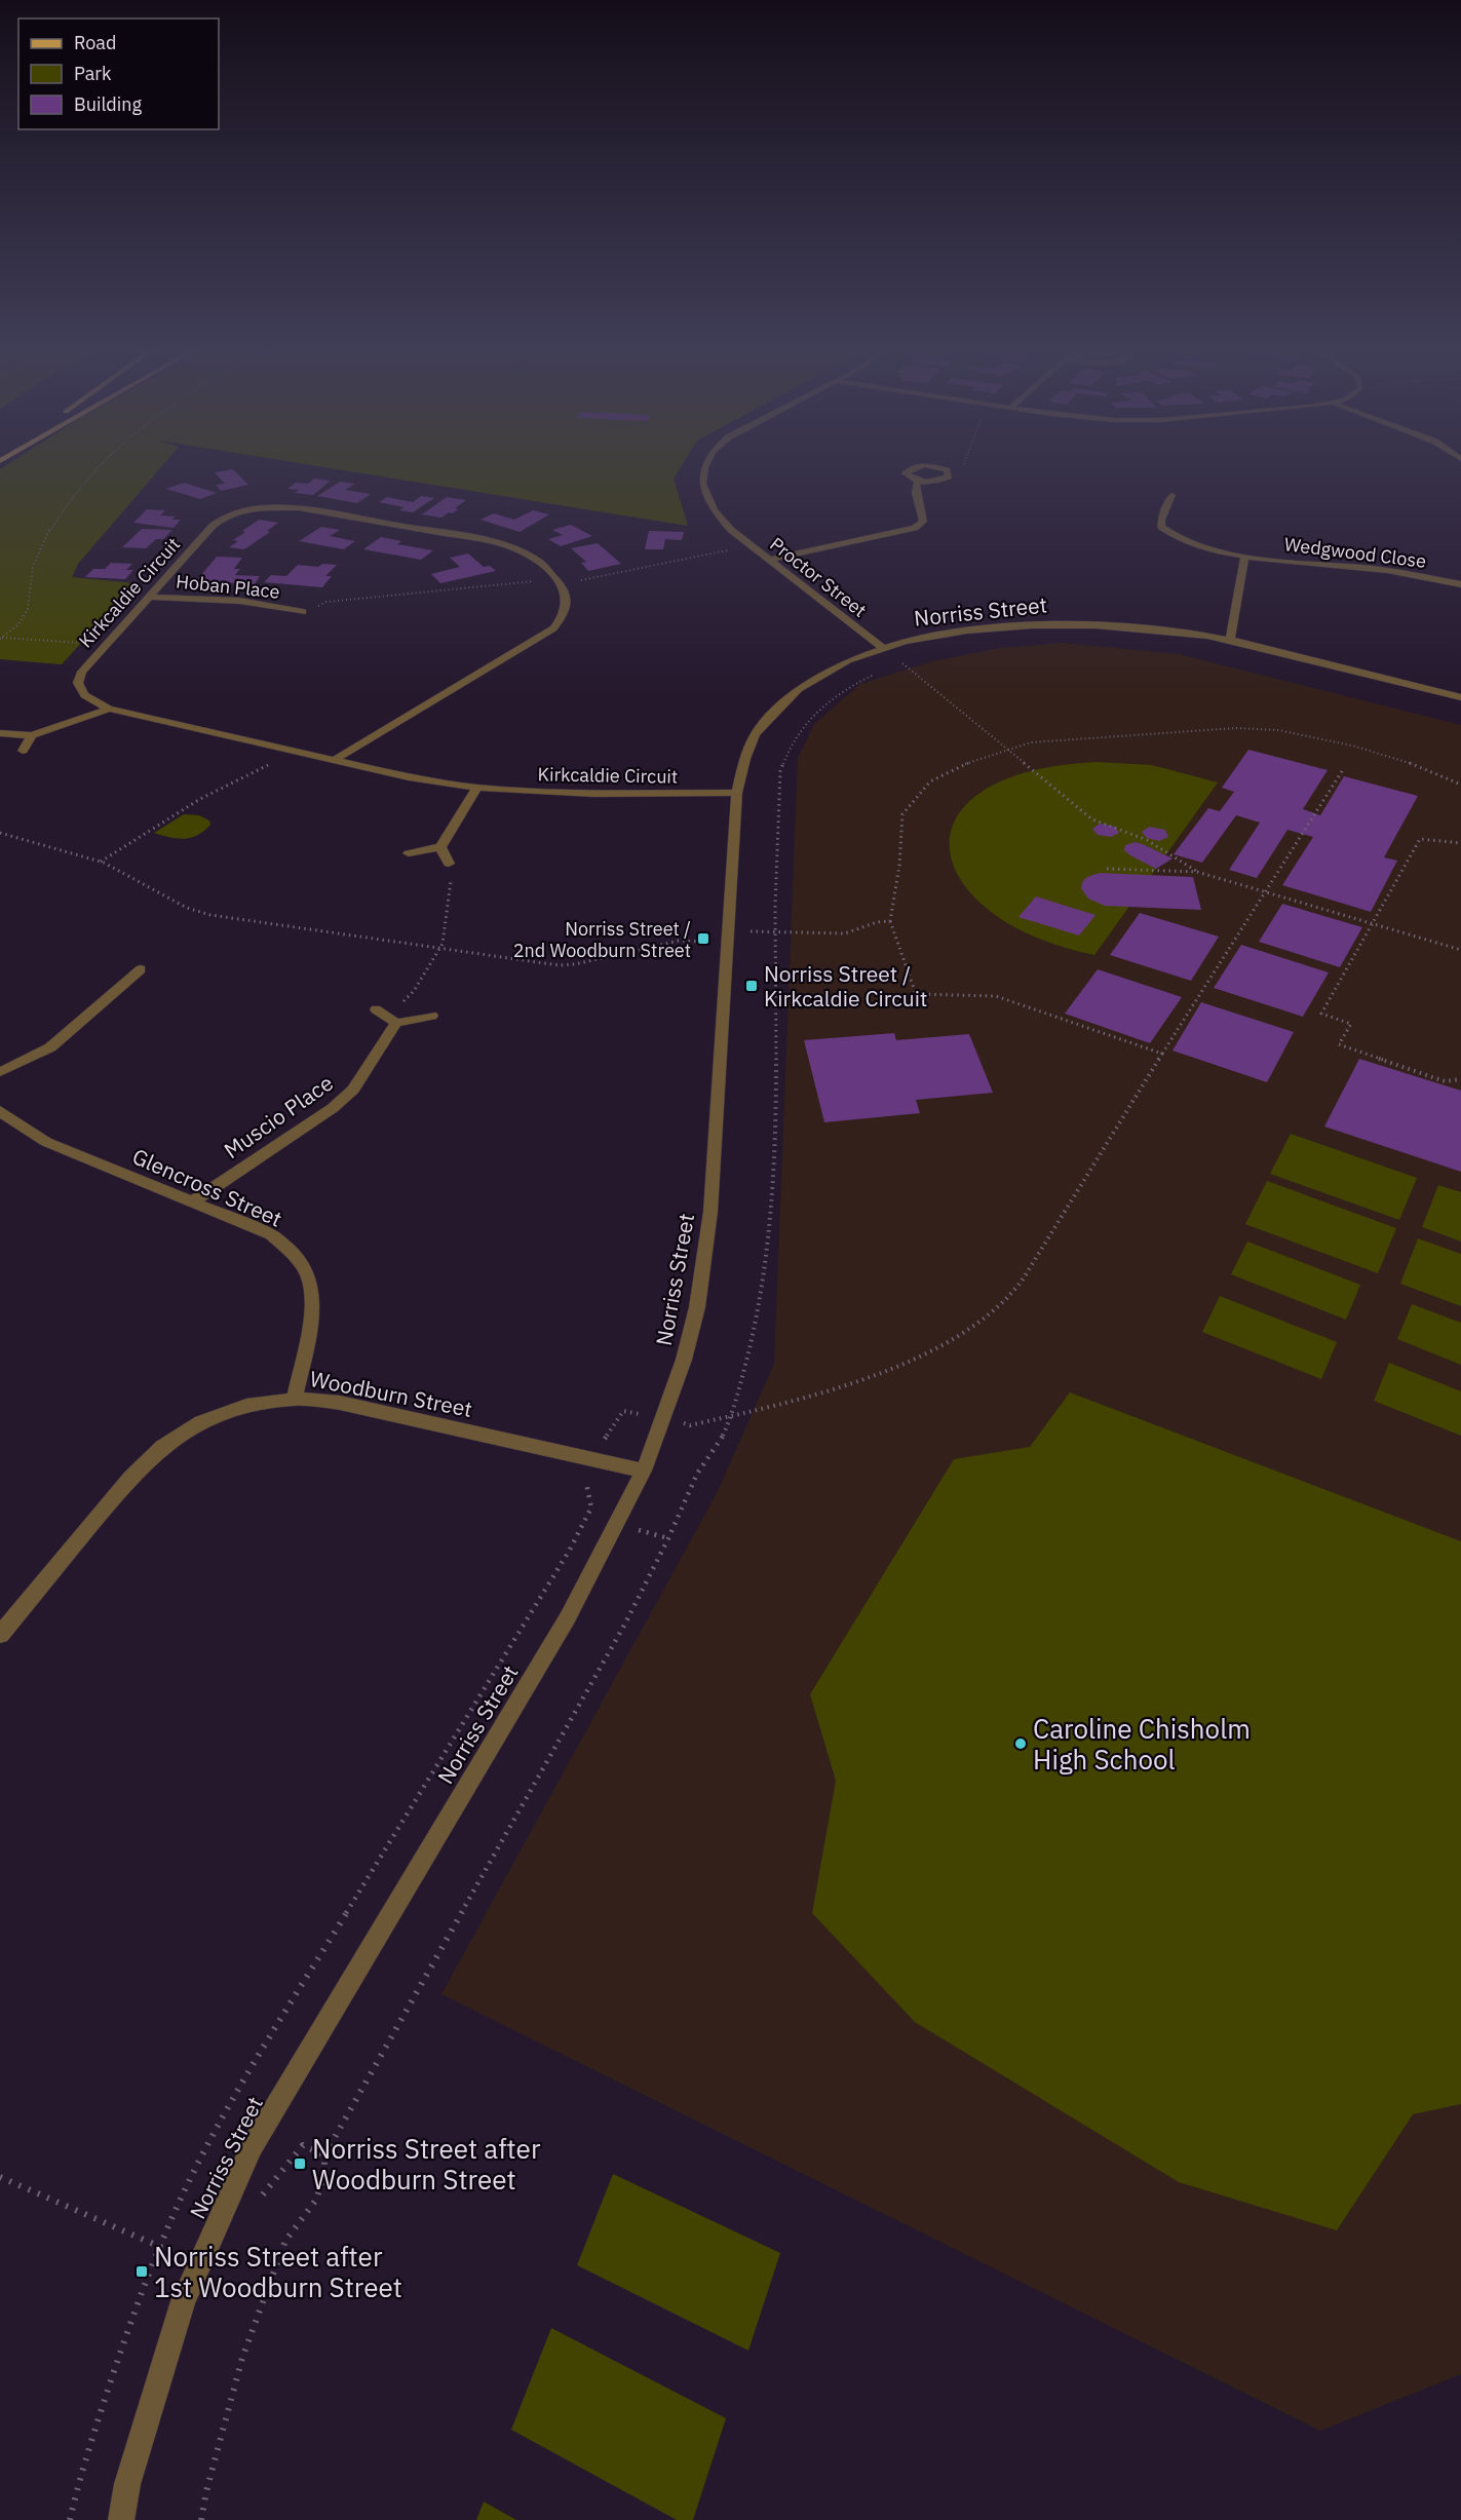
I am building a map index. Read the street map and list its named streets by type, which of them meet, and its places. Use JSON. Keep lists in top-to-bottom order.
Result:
{
  "streets": {
    "street": [
      "Wedgwood Close",
      "Proctor Street",
      "Hoban Place",
      "Kirkcaldie Circuit",
      "Norriss Street",
      "Muscio Place",
      "Glencross Street",
      "Woodburn Street"
    ]
  },
  "crossings": [
    ["Proctor Street", "Norriss Street"],
    ["Hoban Place", "Kirkcaldie Circuit"],
    ["Kirkcaldie Circuit", "Norriss Street"],
    ["Norriss Street", "Woodburn Street"],
    ["Muscio Place", "Glencross Street"],
    ["Glencross Street", "Woodburn Street"]
  ],
  "places": {
    "transit": [
      "Norriss Street / 2nd Woodburn Street",
      "Norriss Street / Kirkcaldie Circuit",
      "Norriss Street after Woodburn Street",
      "Norriss Street after 1st Woodburn Street"
    ],
    "other": ["Caroline Chisholm High School"]
  },
  "legend": ["Road", "Park", "Building"]
}
